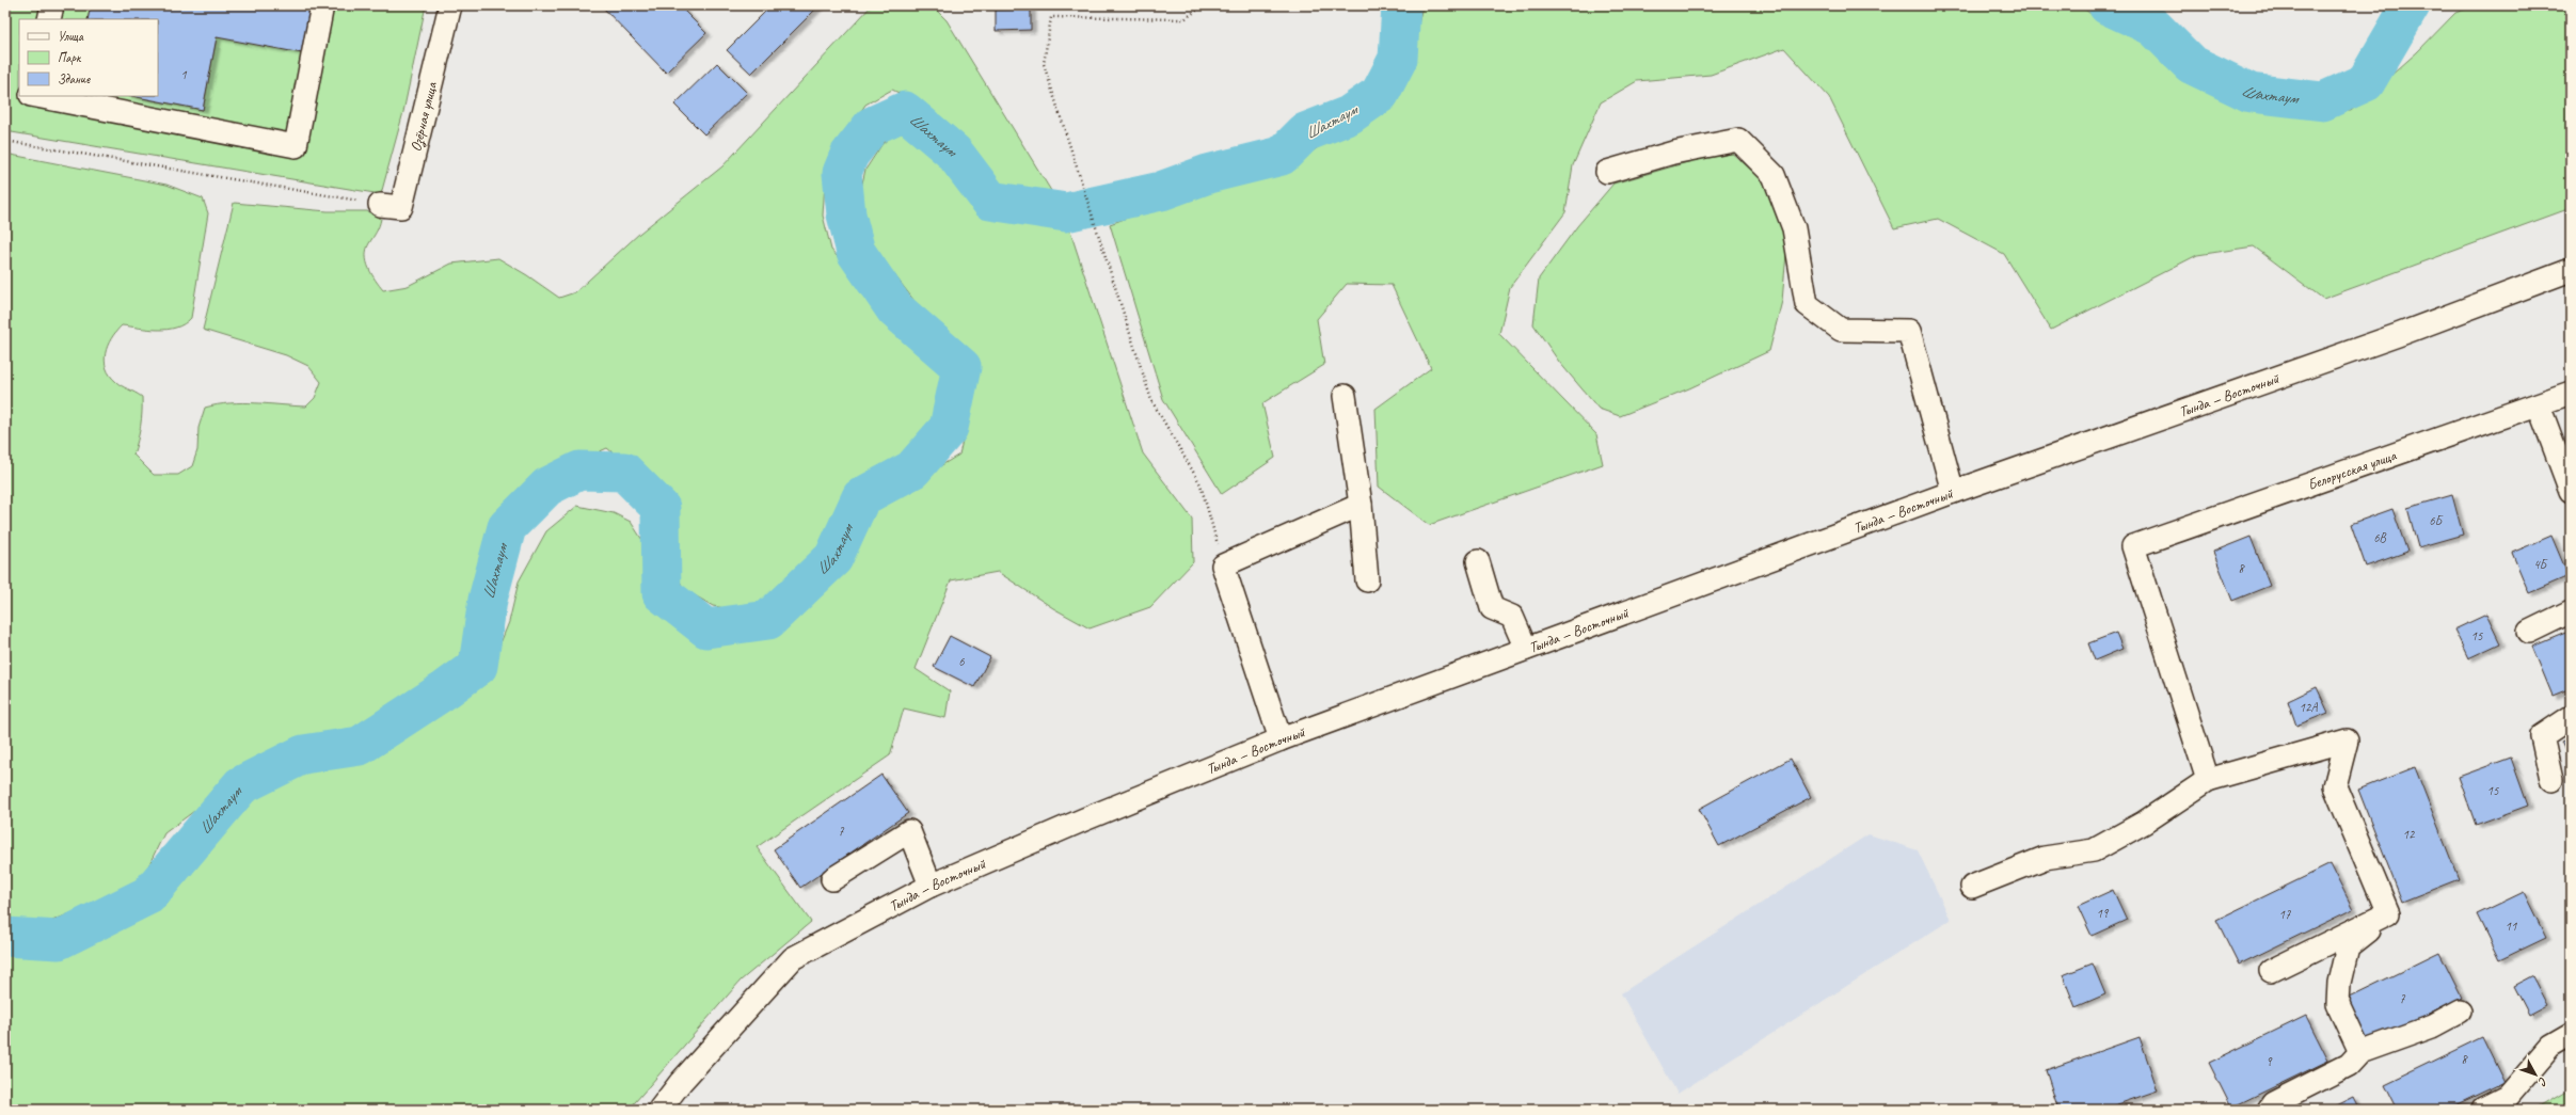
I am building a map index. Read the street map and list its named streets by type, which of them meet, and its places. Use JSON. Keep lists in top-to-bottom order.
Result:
{
  "streets": {
    "street": ["Озёрная улица", "Тында — Восточный", "Белорусская улица"]
  },
  "water": ["Шахтаум"],
  "house_numbers": [
    "1",
    "6Б",
    "6В",
    "4Б",
    "8",
    "15",
    "6",
    "12А",
    "15",
    "7",
    "12",
    "19",
    "17",
    "11",
    "7",
    "8",
    "9"
  ],
  "legend": ["Улица", "Парк", "Здание"],
  "north": "bottom right"
}
